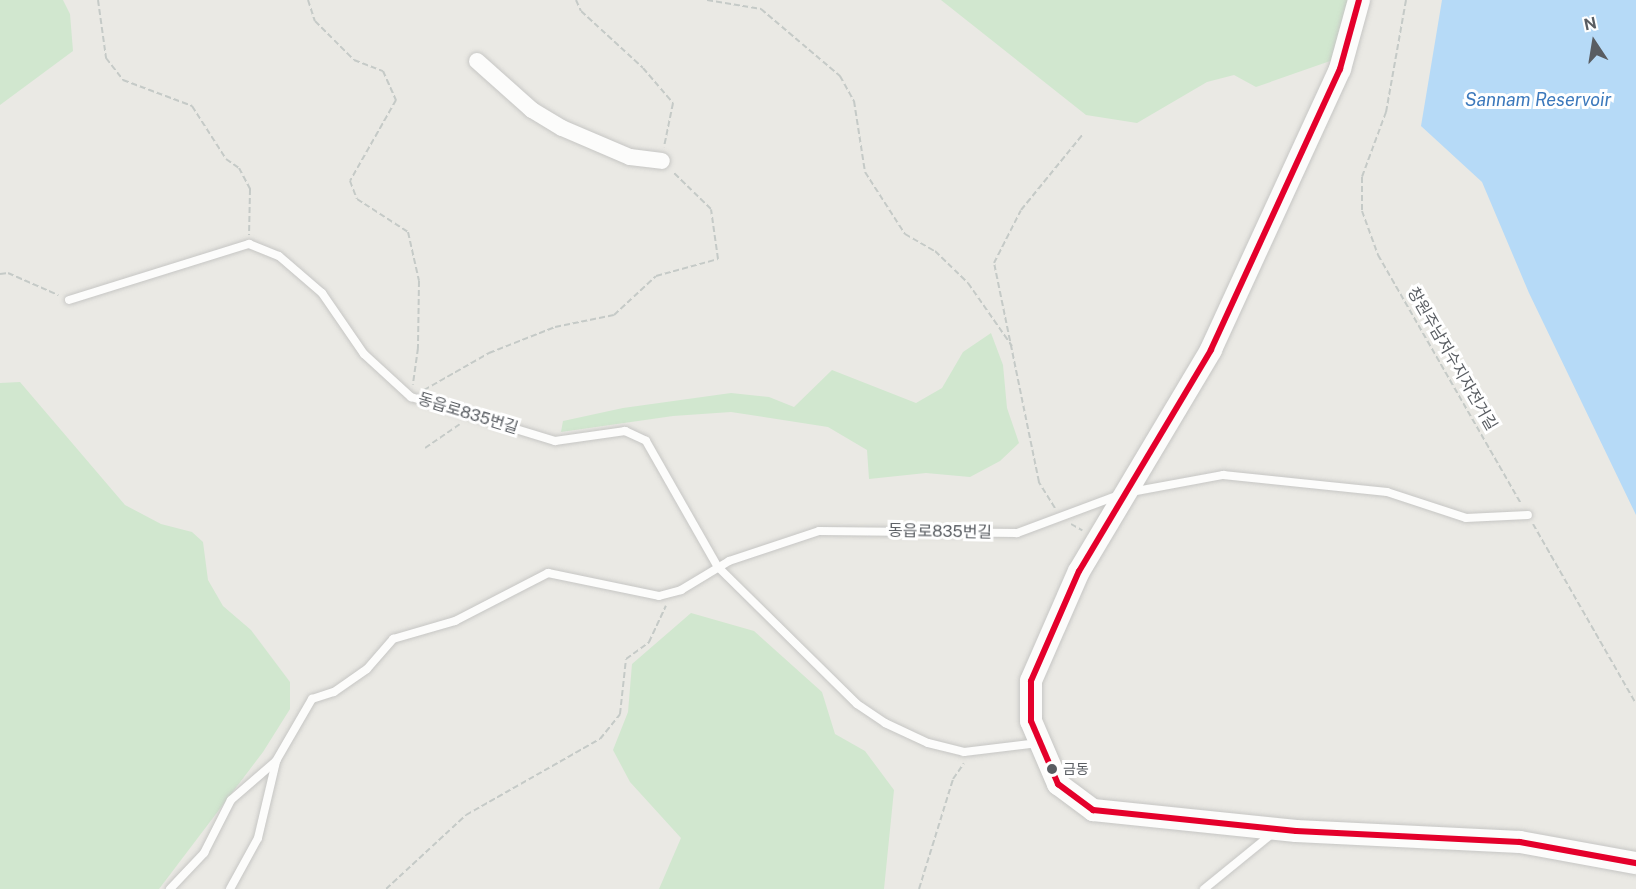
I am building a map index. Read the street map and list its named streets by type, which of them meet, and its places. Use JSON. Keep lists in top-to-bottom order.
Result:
{
  "streets": {
    "lane": ["동읍로835번길"],
    "path": ["창원주남저수지자전거길"]
  },
  "crossings": [
    ["창원주남저수지자전거길", "동읍로835번길"]
  ],
  "water": ["Sannam Reservoir"],
  "places": ["금동"],
  "north": "top"
}
